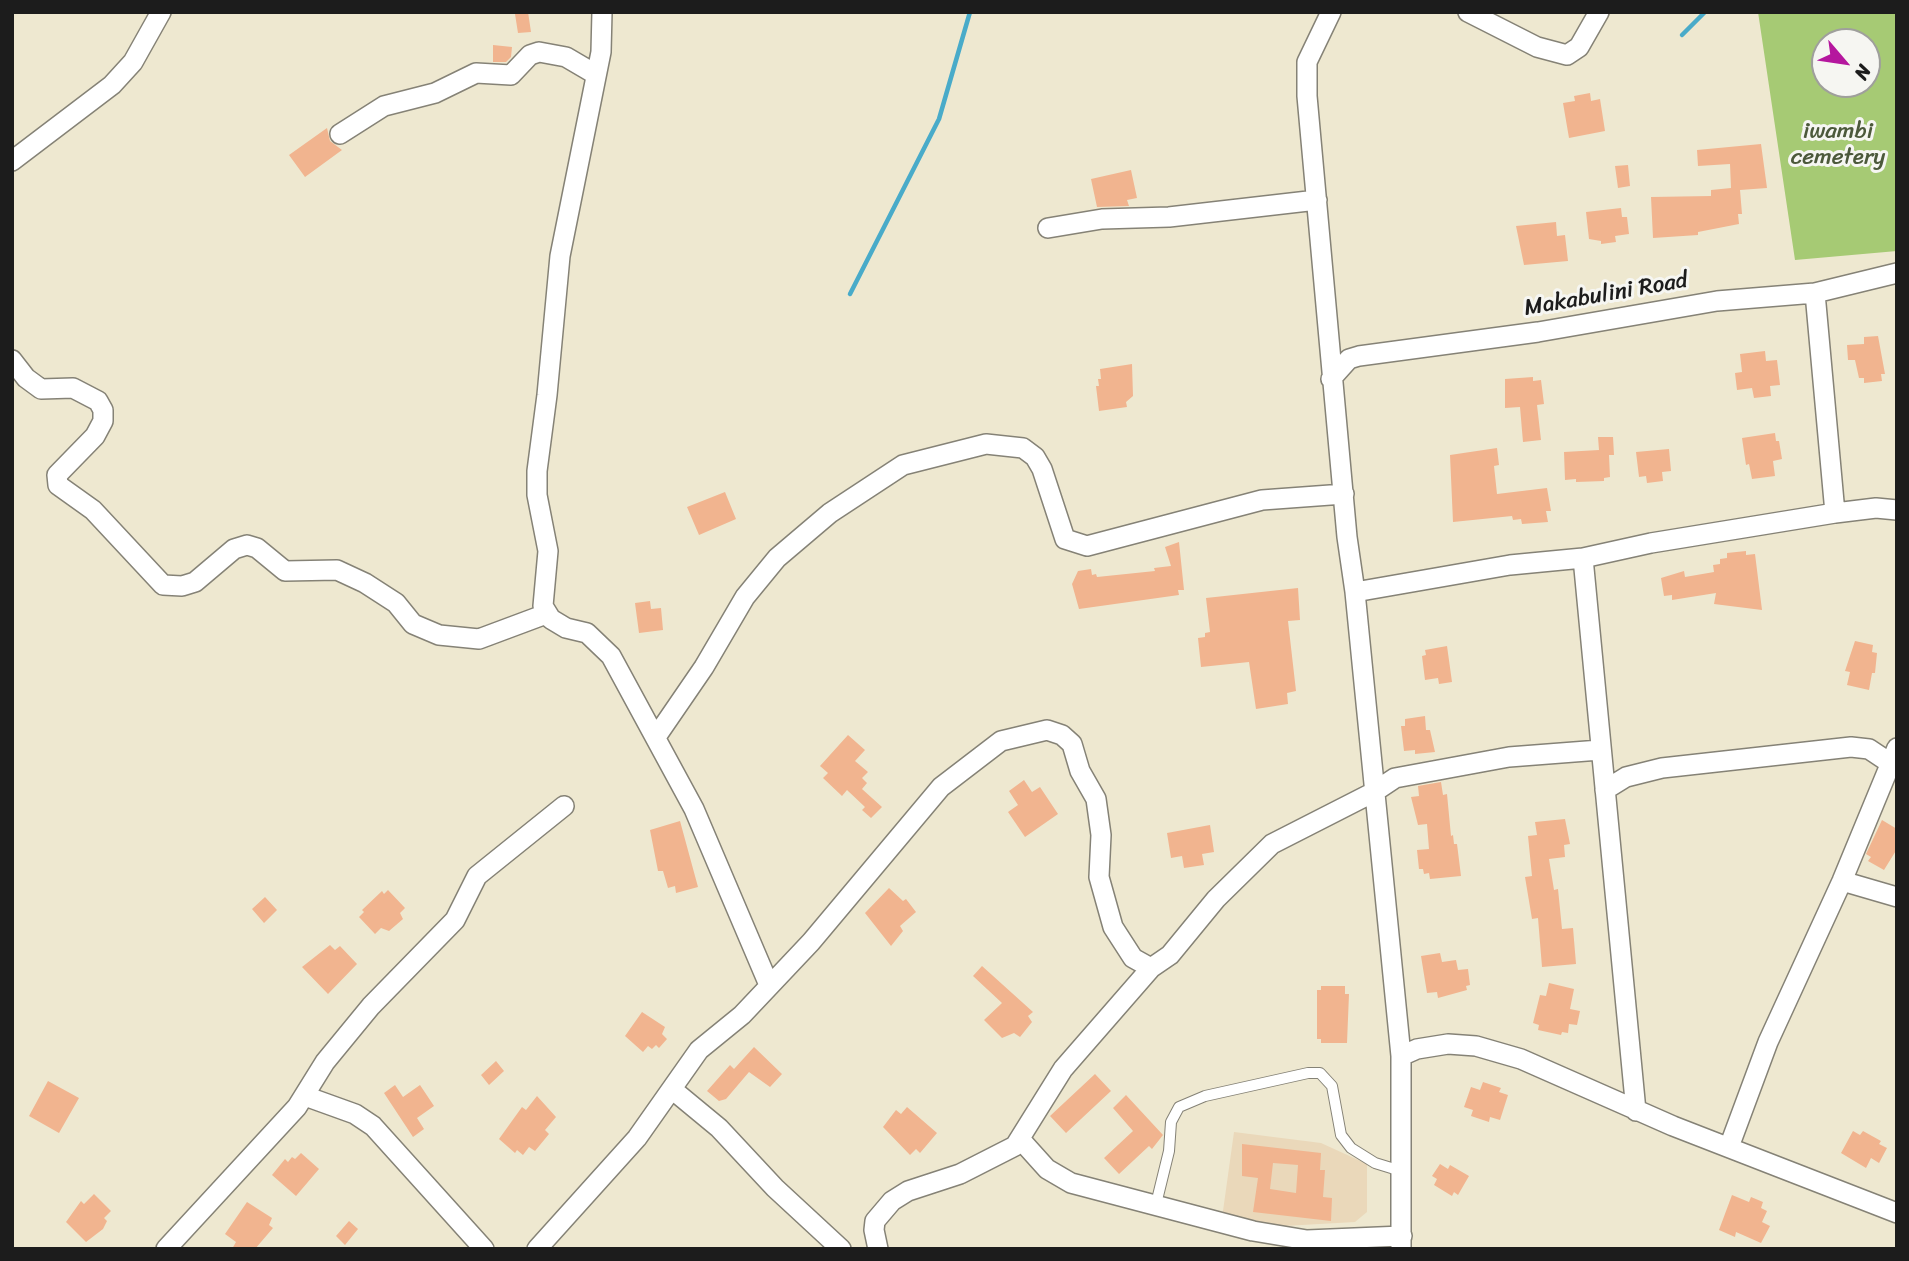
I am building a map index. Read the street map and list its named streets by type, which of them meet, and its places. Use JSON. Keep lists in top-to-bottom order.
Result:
{
  "streets": {
    "street": ["Makabulini Road"]
  },
  "parks": ["iwambi cemetery"],
  "north": "bottom right"
}
